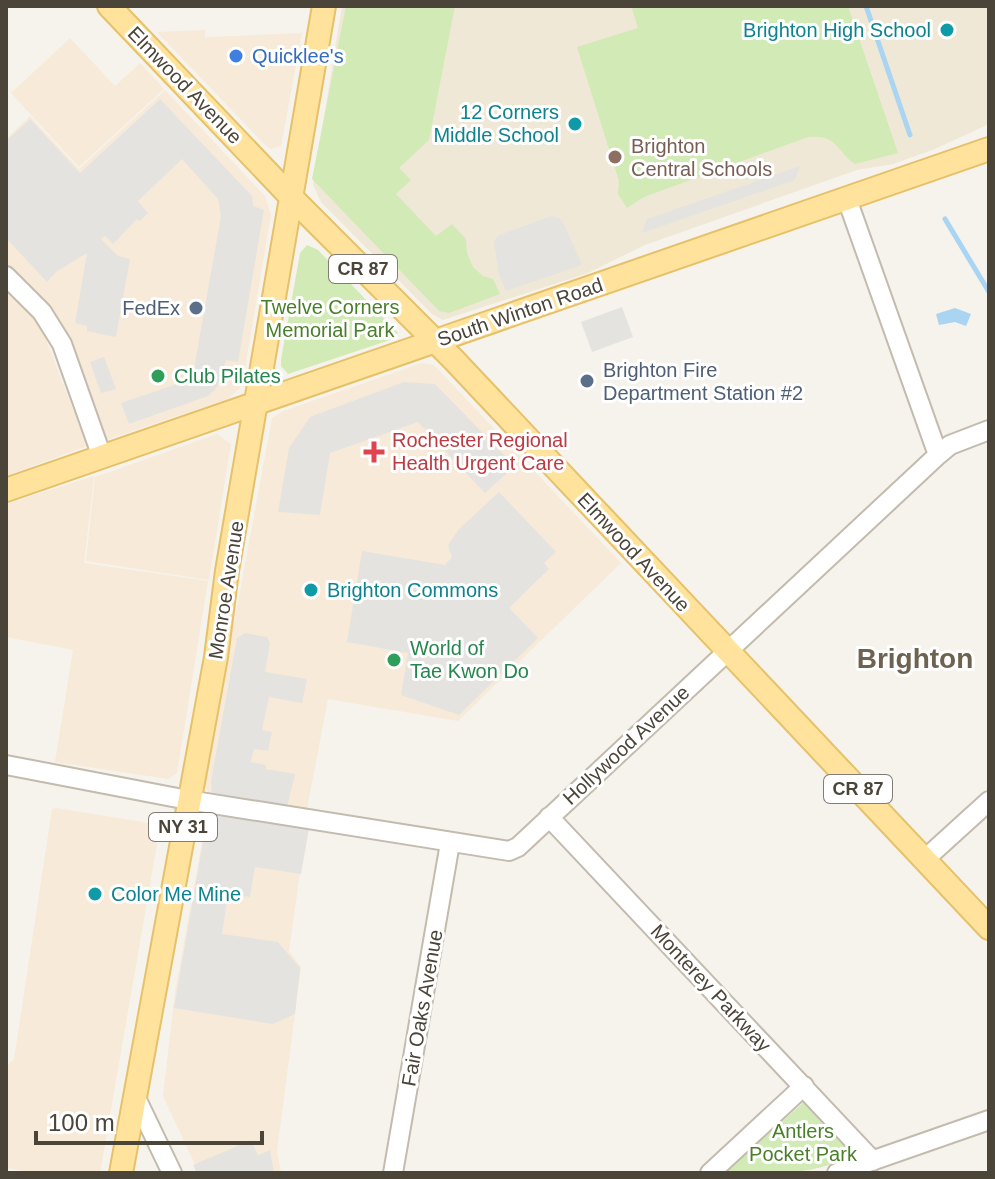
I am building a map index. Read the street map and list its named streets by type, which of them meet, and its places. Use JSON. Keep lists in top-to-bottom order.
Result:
{
  "streets": {
    "main road": [
      "Elmwood Avenue",
      "CR 87",
      "South Winton Road",
      "Monroe Avenue",
      "NY 31"
    ],
    "street": ["Hollywood Avenue", "Monterey Parkway", "Fair Oaks Avenue"]
  },
  "crossings": [
    ["Elmwood Avenue", "South Winton Road"],
    ["Elmwood Avenue", "Monroe Avenue"],
    ["Elmwood Avenue", "Hollywood Avenue"],
    ["South Winton Road", "Monroe Avenue"],
    ["Monroe Avenue", "Hollywood Avenue"],
    ["Hollywood Avenue", "Monterey Parkway"],
    ["Hollywood Avenue", "Fair Oaks Avenue"]
  ],
  "districts": ["Brighton"],
  "parks": ["Twelve Corners Memorial Park", "Antlers Pocket Park"],
  "places": {
    "other": [
      "Brighton High School",
      "Quicklee's",
      "12 Corners Middle School",
      "Brighton Central Schools",
      "FedEx",
      "Club Pilates",
      "Brighton Fire Department Station #2",
      "Brighton Commons",
      "World of Tae Kwon Do",
      "Color Me Mine"
    ],
    "health": ["Rochester Regional Health Urgent Care"]
  },
  "scale_bar": "100 m"
}
